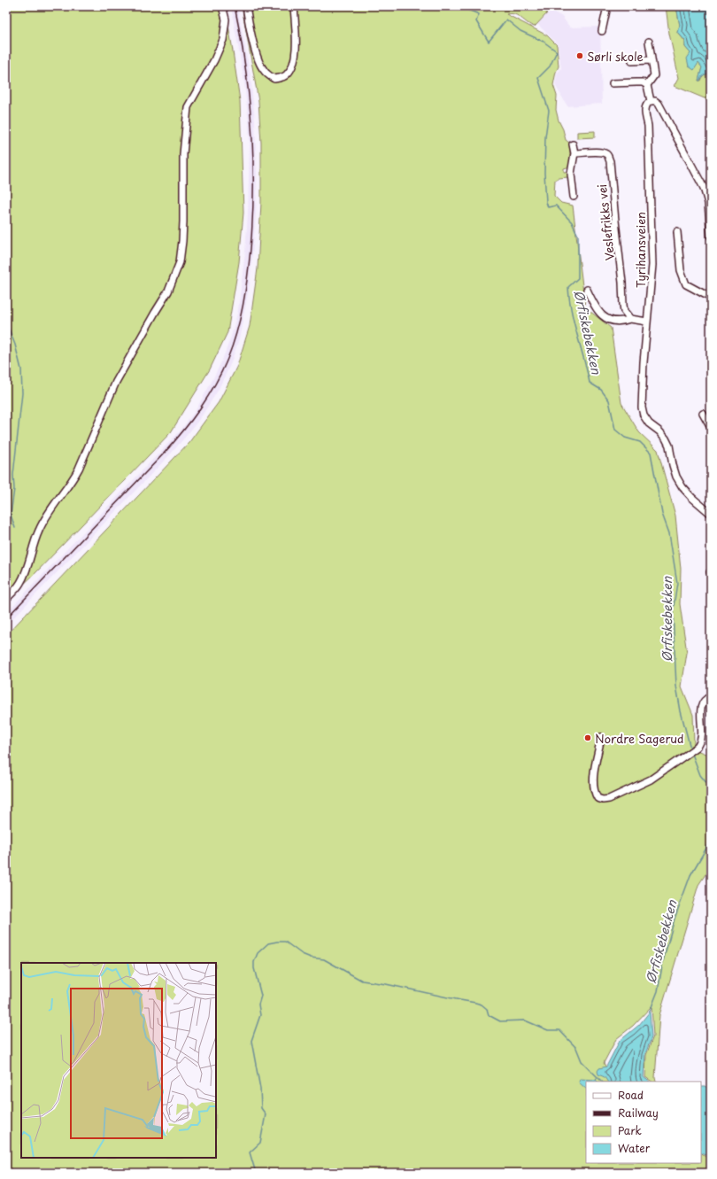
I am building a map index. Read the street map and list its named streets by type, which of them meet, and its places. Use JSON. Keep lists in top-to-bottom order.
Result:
{
  "streets": {
    "street": ["Veslefrikks vei", "Tyrihansveien"]
  },
  "water": ["Ørfiskebekken"],
  "places": ["Sørli skole", "Nordre Sagerud"],
  "legend": [
    "Road",
    "Railway",
    "Park",
    "Water"
  ]
}
